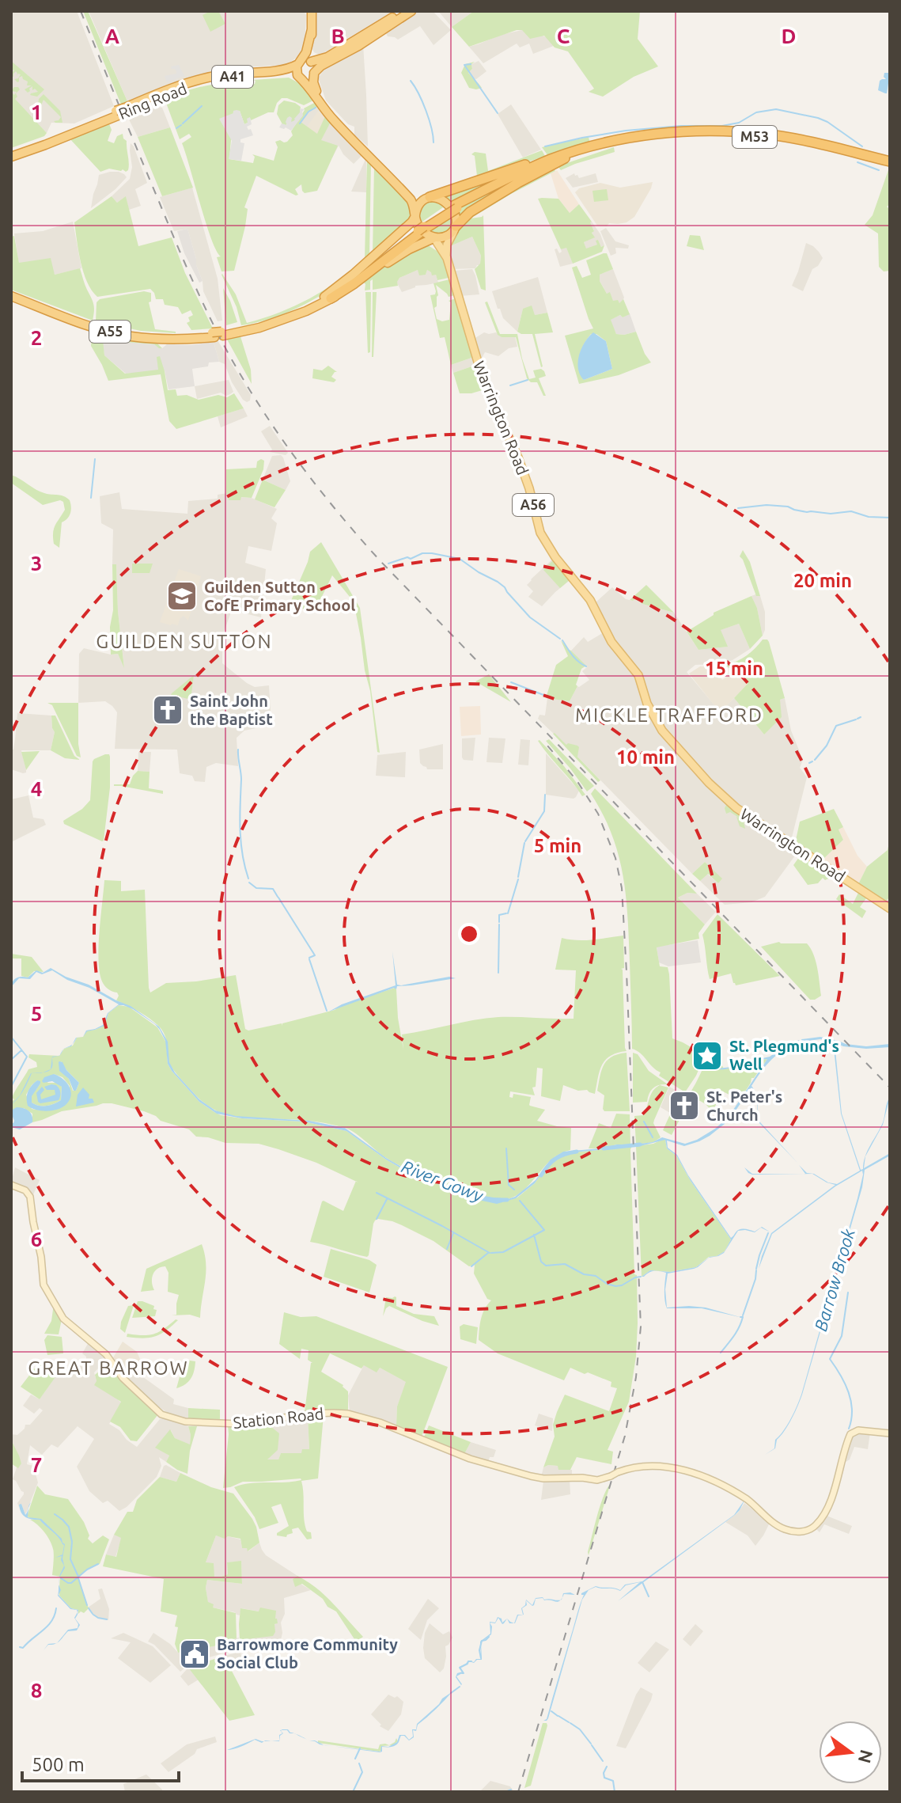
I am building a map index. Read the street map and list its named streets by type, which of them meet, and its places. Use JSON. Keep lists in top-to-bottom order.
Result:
{
  "streets": {
    "highway": [
      "A41",
      "Ring Road",
      "M53",
      "A55"
    ],
    "main road": ["Warrington Road", "A56", "Station Road"]
  },
  "crossings": [
    ["M53", "A55"],
    ["M53", "Warrington Road"]
  ],
  "districts": ["GUILDEN SUTTON", "MICKLE TRAFFORD", "GREAT BARROW"],
  "water": ["River Gowy", "Barrow Brook"],
  "places": {
    "school or university": ["Guilden Sutton CofE Primary School"],
    "church": ["Saint John the Baptist", "St. Peter's Church"],
    "place": ["St. Plegmund's Well"],
    "public building": ["Barrowmore Community Social Club"]
  },
  "scale_bar": "500 m",
  "north": "right",
  "grid": {
    "columns": [
      "A",
      "B",
      "C",
      "D"
    ],
    "rows": [
      "1",
      "2",
      "3",
      "4",
      "5",
      "6",
      "7",
      "8"
    ]
  },
  "rings": [
    "20 min",
    "15 min",
    "10 min",
    "5 min"
  ]
}
